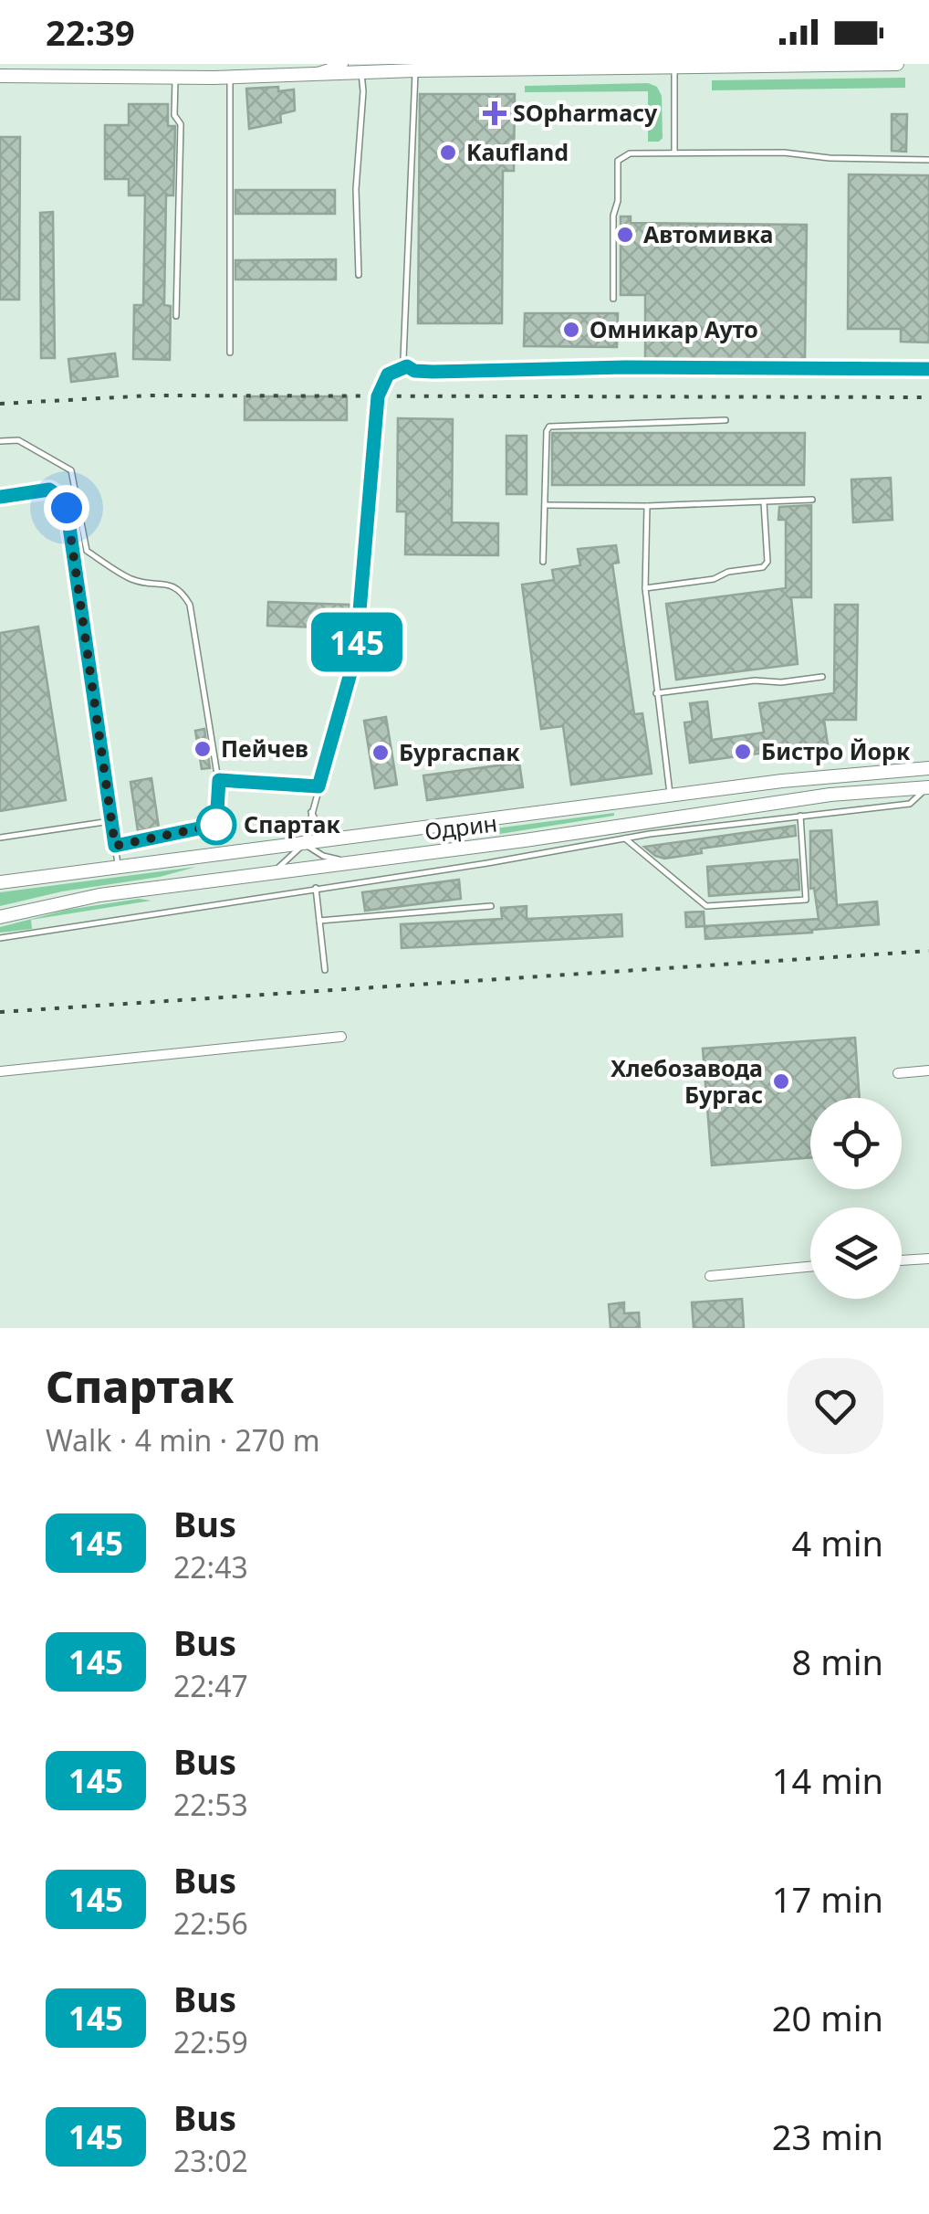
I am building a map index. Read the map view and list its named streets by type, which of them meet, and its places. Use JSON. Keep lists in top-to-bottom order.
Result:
{
  "streets": {
    "main road": ["Одрин"]
  },
  "places": {
    "health": ["SOpharmacy"],
    "other": [
      "Kaufland",
      "Автомивка",
      "Омникар Ауто",
      "Пейчев",
      "Бистро Йорк",
      "Бургаспак",
      "Спартак",
      "Хлебозавода Бургас"
    ]
  },
  "lines": ["bus line 145"],
  "page": {
    "status": "22:39",
    "on_map": "145",
    "heading": ["Спартак", "Walk · 4 min · 270 m"],
    "list": [
      {
        "mark": "145",
        "name": "Bus",
        "note": "22:43",
        "value": "4 min"
      },
      {
        "mark": "145",
        "name": "Bus",
        "note": "22:47",
        "value": "8 min"
      },
      {
        "mark": "145",
        "name": "Bus",
        "note": "22:53",
        "value": "14 min"
      },
      {
        "mark": "145",
        "name": "Bus",
        "note": "22:56",
        "value": "17 min"
      },
      {
        "mark": "145",
        "name": "Bus",
        "note": "22:59",
        "value": "20 min"
      },
      {
        "mark": "145",
        "name": "Bus",
        "note": "23:02",
        "value": "23 min"
      }
    ]
  }
}
